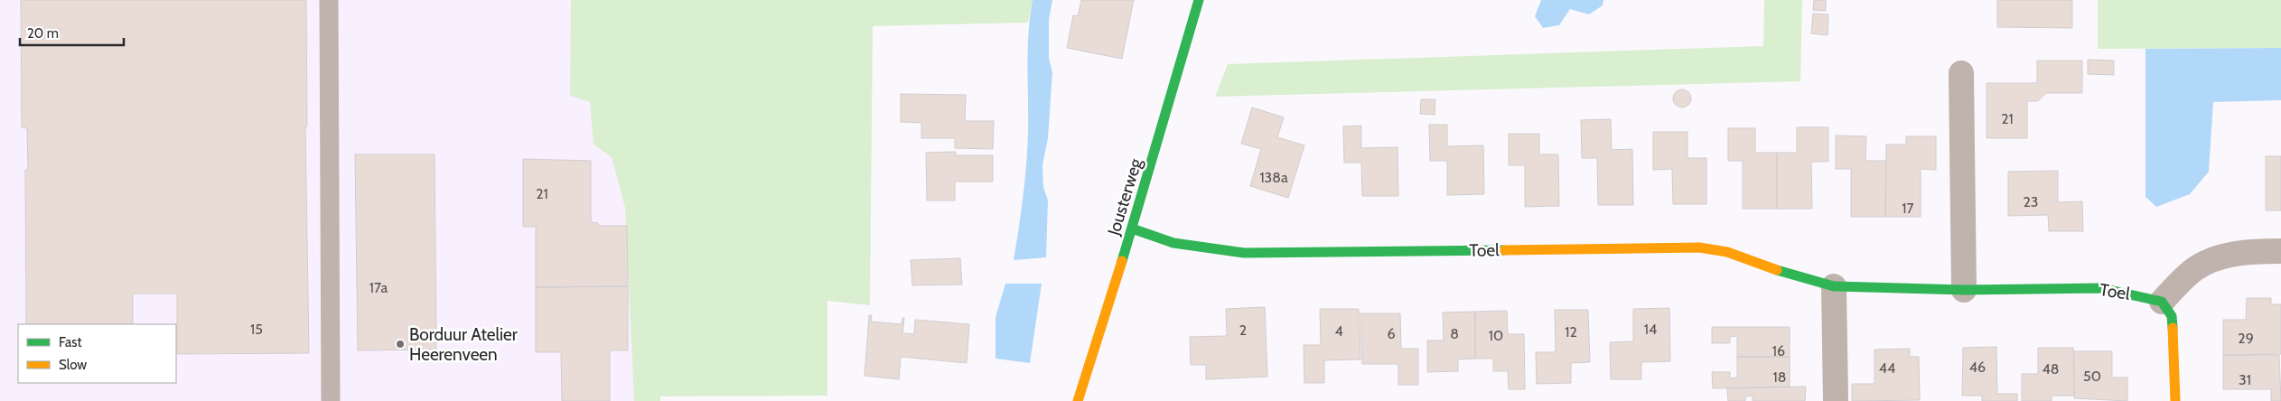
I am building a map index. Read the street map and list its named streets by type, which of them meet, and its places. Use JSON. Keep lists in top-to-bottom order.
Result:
{
  "streets": {
    "street": ["Jousterweg", "Toel"]
  },
  "crossings": [
    ["Jousterweg", "Toel"]
  ],
  "places": ["Borduur Atelier Heerenveen"],
  "house_numbers": [
    "21",
    "138a",
    "21",
    "23",
    "17",
    "17a",
    "15",
    "14",
    "2",
    "4",
    "12",
    "6",
    "8",
    "10",
    "29",
    "16",
    "46",
    "44",
    "48",
    "50",
    "18",
    "31"
  ],
  "legend": ["Fast", "Slow"],
  "scale_bar": "20 m"
}
